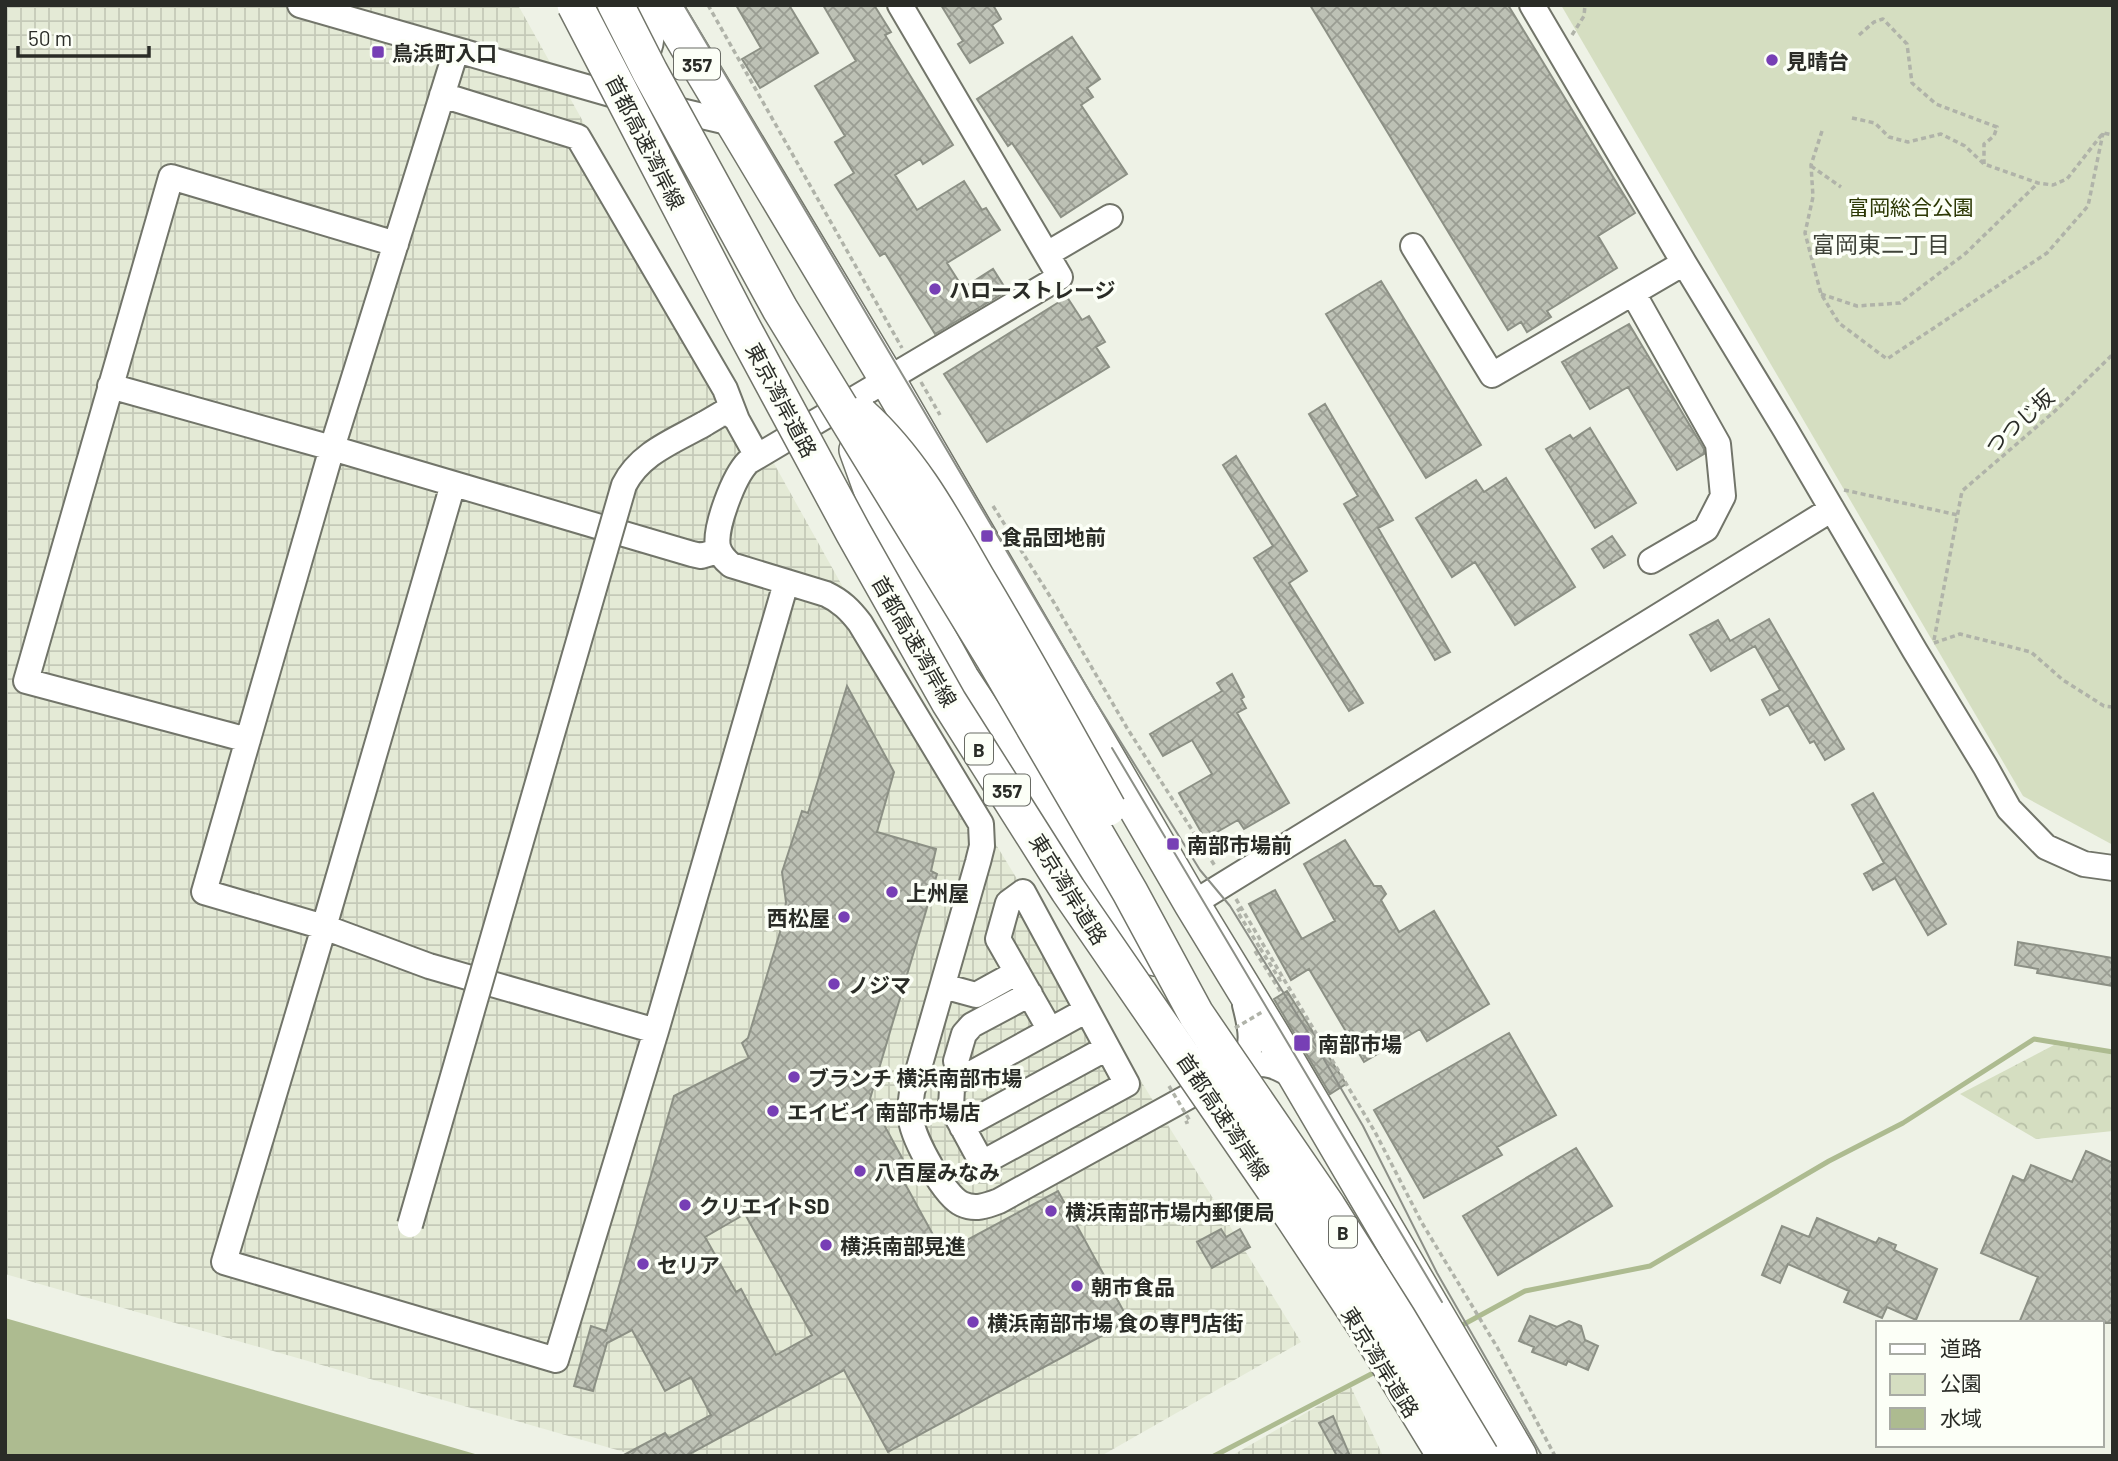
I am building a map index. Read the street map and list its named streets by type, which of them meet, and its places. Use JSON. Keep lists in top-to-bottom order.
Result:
{
  "streets": {
    "highway": [
      "357",
      "首都高速湾岸線",
      "東京湾岸道路",
      "B"
    ],
    "path": ["つつじ坂"]
  },
  "crossings": [
    ["首都高速湾岸線", "東京湾岸道路"]
  ],
  "districts": ["富岡東二丁目"],
  "parks": ["富岡総合公園"],
  "places": {
    "transit": [
      "鳥浜町入口",
      "食品団地前",
      "南部市場前",
      "南部市場"
    ],
    "other": [
      "見晴台",
      "ハローストレージ",
      "上州屋",
      "西松屋",
      "ノジマ",
      "ブランチ 横浜南部市場",
      "エイビイ 南部市場店",
      "八百屋みなみ",
      "クリエイトSD",
      "横浜南部市場内郵便局",
      "横浜南部晃進",
      "セリア",
      "朝市食品",
      "横浜南部市場 食の専門店街"
    ]
  },
  "legend": ["道路", "公園", "水域"],
  "scale_bar": "50 m"
}
